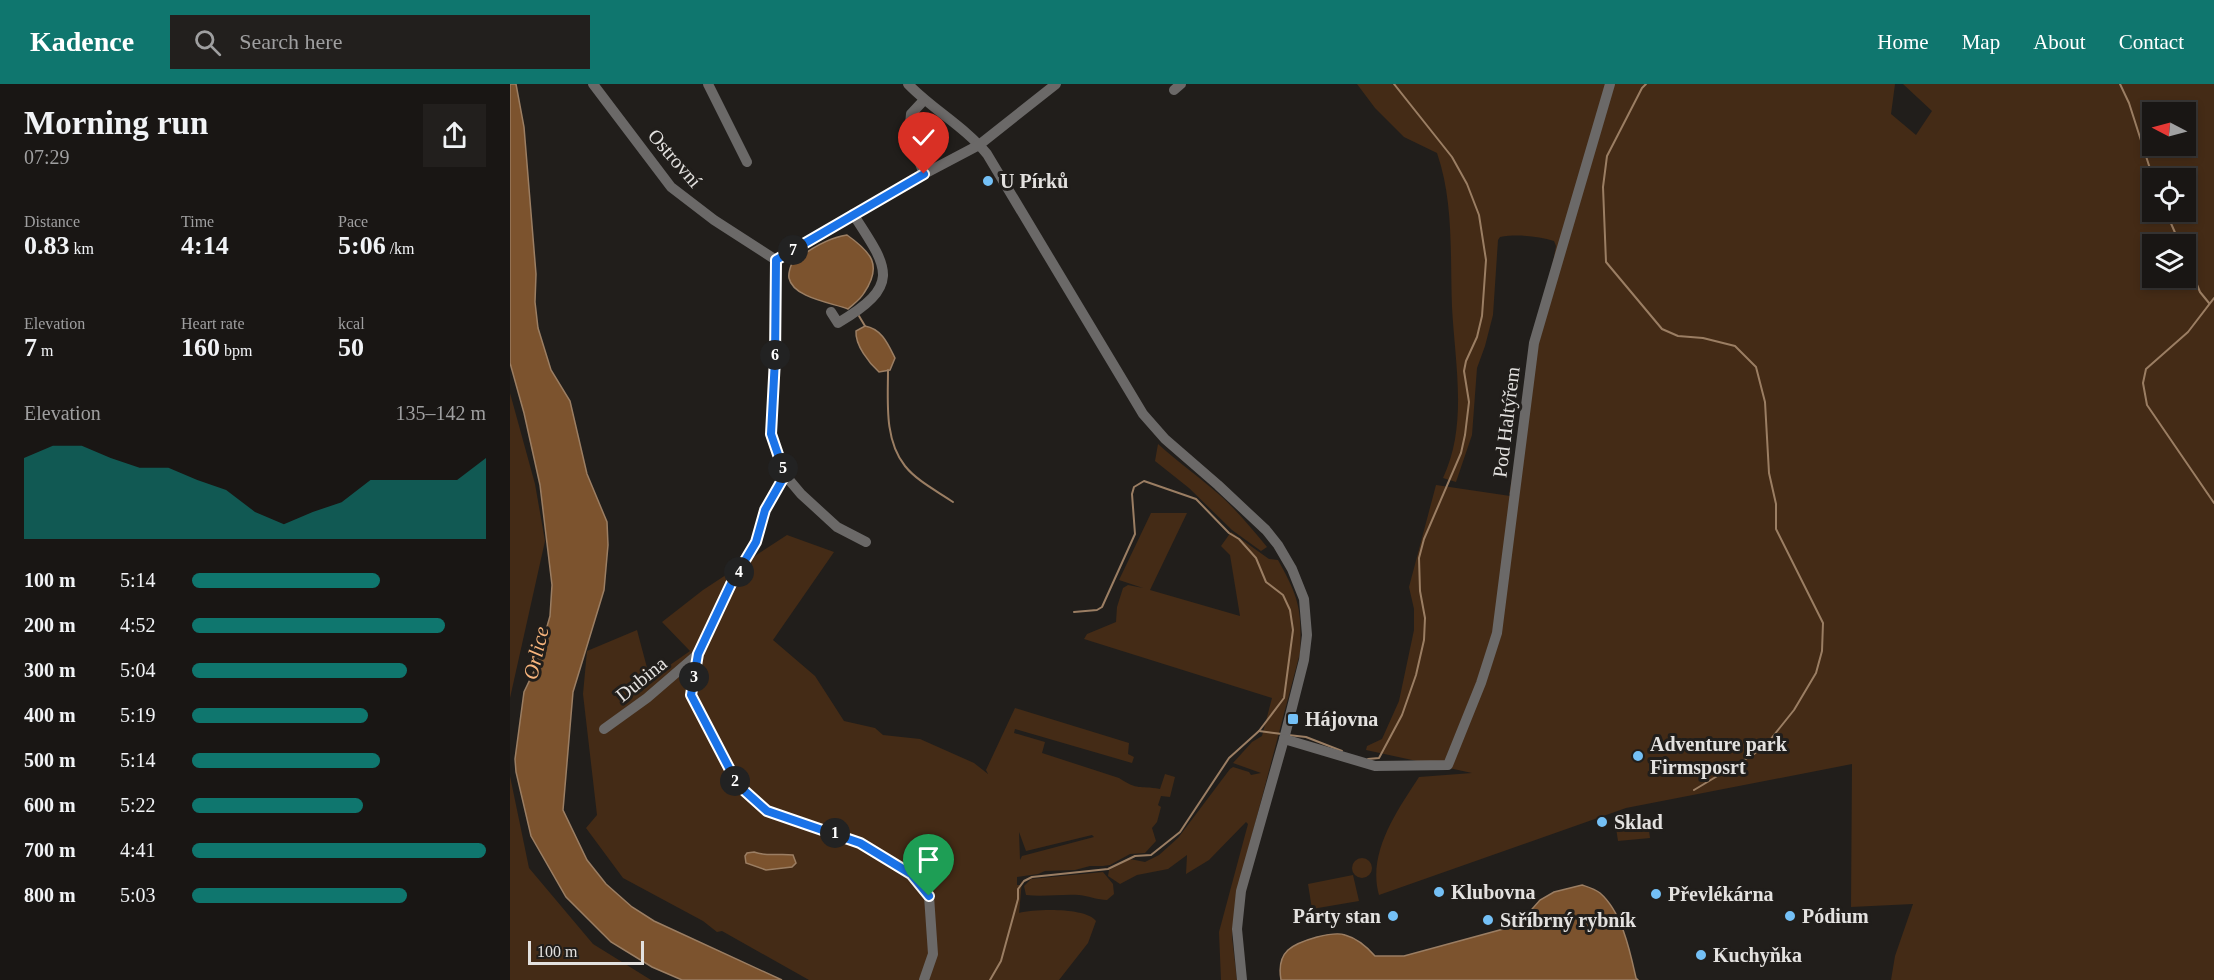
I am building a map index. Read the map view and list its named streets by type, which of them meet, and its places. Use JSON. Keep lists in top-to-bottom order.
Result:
{
  "streets": {
    "street": ["Ostrovní", "Pod Haltýřem", "Dubina"]
  },
  "water": ["Orlice"],
  "places": {
    "other": [
      "U Pírků",
      "Adventure park Firmsposrt",
      "Sklad",
      "Klubovna",
      "Převlékárna",
      "Párty stan",
      "Pódium",
      "Stříbrný rybník",
      "Kuchyňka"
    ],
    "transit": ["Hájovna"]
  },
  "scale_bar": "100 m",
  "north": "left",
  "page": {
    "header": "Kadence",
    "search": "Search here",
    "nav": [
      "Home",
      "Map",
      "About",
      "Contact"
    ],
    "heading": ["Morning run", "07:29"],
    "stats": [
      ["Distance", "0.83 km"],
      ["Time", "4:14"],
      ["Pace", "5:06 /km"],
      ["Elevation", "7 m"],
      ["Heart rate", "160 bpm"],
      ["kcal", "50"]
    ],
    "pins": [
      "7",
      "6",
      "5",
      "4",
      "3",
      "2",
      "1"
    ],
    "chart": ["Elevation", "135–142 m"],
    "list": [
      {
        "name": "100 m",
        "note": "5:14"
      },
      {
        "name": "200 m",
        "note": "4:52"
      },
      {
        "name": "300 m",
        "note": "5:04"
      },
      {
        "name": "400 m",
        "note": "5:19"
      },
      {
        "name": "500 m",
        "note": "5:14"
      },
      {
        "name": "600 m",
        "note": "5:22"
      },
      {
        "name": "700 m",
        "note": "4:41"
      },
      {
        "name": "800 m",
        "note": "5:03"
      }
    ],
    "scale": "100 m"
  }
}
